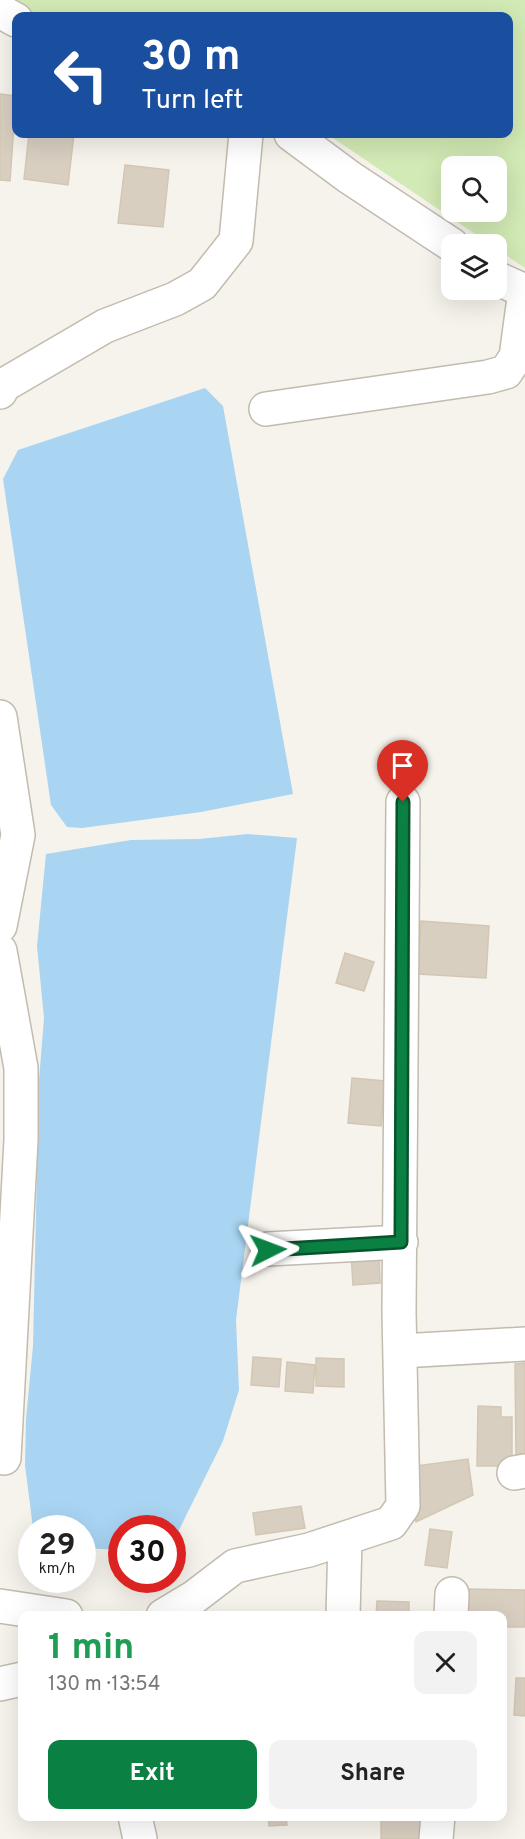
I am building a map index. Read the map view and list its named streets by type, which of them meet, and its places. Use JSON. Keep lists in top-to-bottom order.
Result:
{
  "page": {
    "turn": ["30 m", "Turn left"],
    "speed": "29 km/h",
    "limit": "30",
    "heading": ["1 min", "130 m · 13:54"],
    "buttons": ["Exit", "Share"]
  }
}
